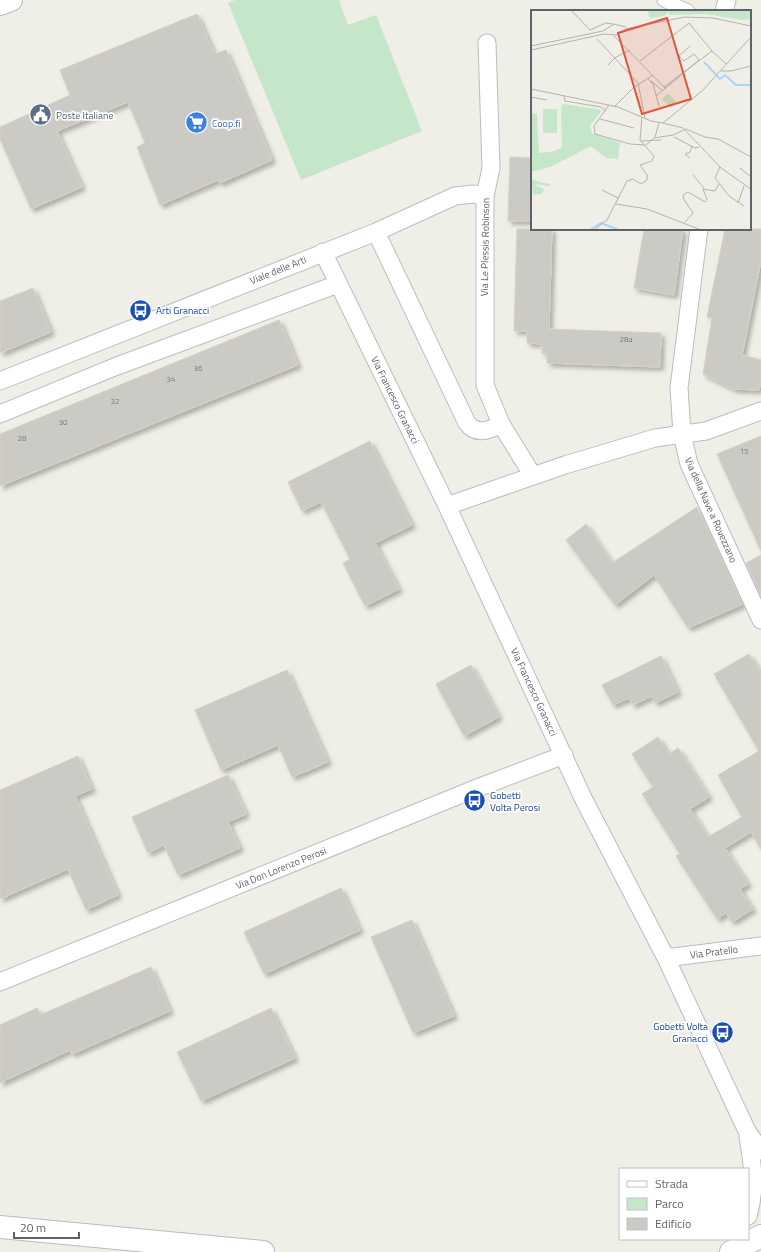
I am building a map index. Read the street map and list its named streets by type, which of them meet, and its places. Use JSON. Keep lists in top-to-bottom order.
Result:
{
  "streets": {
    "street": [
      "Via Le Plessis Robinson",
      "Viale delle Arti",
      "Via Francesco Granacci",
      "Via della Nave a Rovezzano",
      "Via Don Lorenzo Perosi",
      "Via Pratello"
    ]
  },
  "crossings": [
    ["Via Le Plessis Robinson", "Viale delle Arti"],
    ["Viale delle Arti", "Via Francesco Granacci"],
    ["Via Francesco Granacci", "Via Don Lorenzo Perosi"],
    ["Via Francesco Granacci", "Via Pratello"]
  ],
  "places": {
    "public building": ["Poste Italiane"],
    "supermarket": ["Coop.fi"],
    "bus stop": ["Arti Granacci", "Gobetti Volta Perosi", "Gobetti Volta Granacci"]
  },
  "house_numbers": [
    "28a",
    "36",
    "34",
    "32",
    "30",
    "28",
    "15"
  ],
  "legend": ["Strada", "Parco", "Edificio"],
  "scale_bar": "20 m"
}
